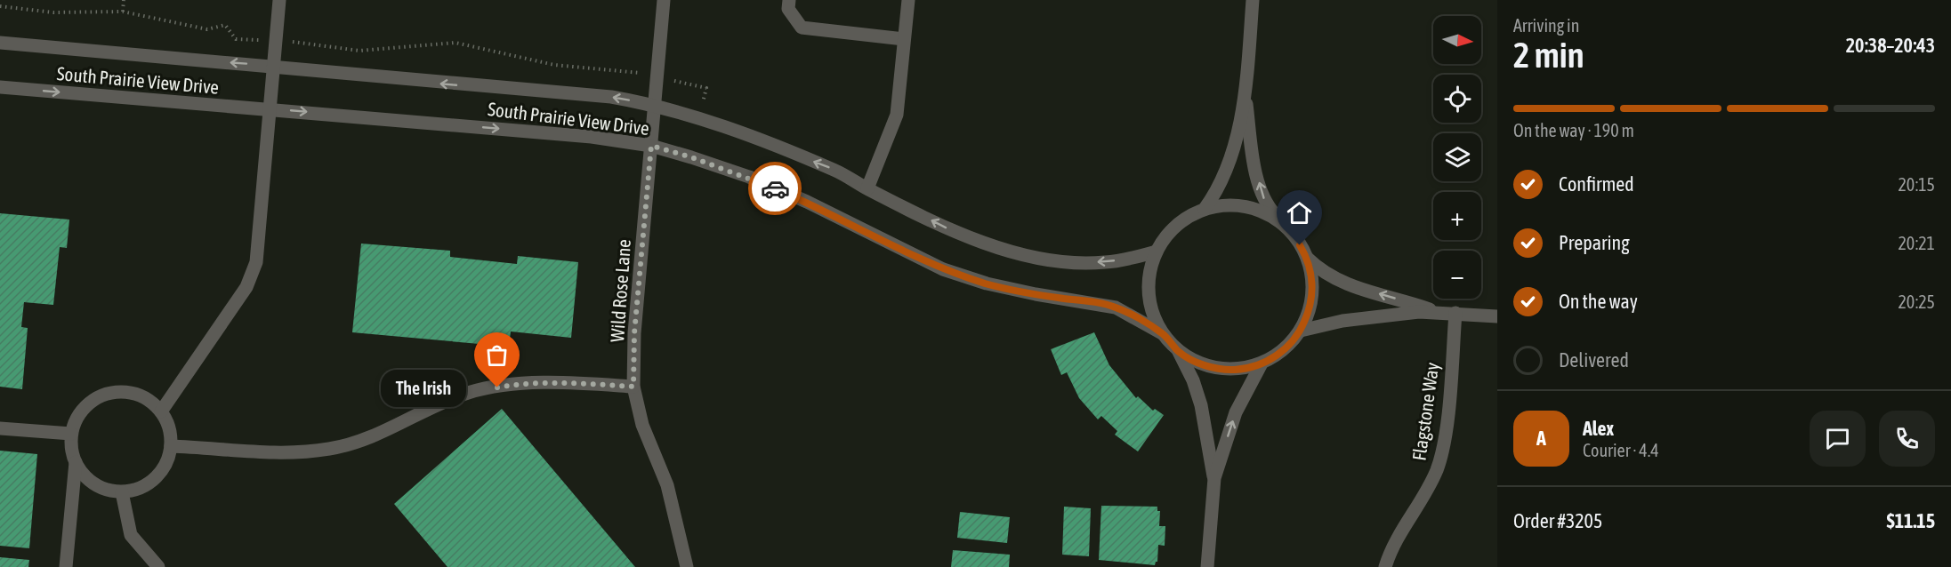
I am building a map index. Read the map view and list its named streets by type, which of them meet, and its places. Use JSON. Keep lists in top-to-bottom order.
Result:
{
  "streets": {
    "street": ["South Prairie View Drive", "Wild Rose Lane", "Flagstone Way"]
  },
  "crossings": [
    ["South Prairie View Drive", "Wild Rose Lane"]
  ],
  "places": ["The Irish"],
  "north": "right",
  "page": {
    "heading": ["2 min", "Arriving in", "20:38–20:43"],
    "panel": [
      "Alex",
      "Courier · 4.4",
      "Order #3205",
      "$11.15"
    ],
    "map_buttons": ["+", "−"],
    "bar": "On the way · 190 m",
    "list": [
      ["Confirmed", "20:15"],
      ["Preparing", "20:21"],
      ["On the way", "20:25"],
      "Delivered"
    ],
    "bubble": "The Irish",
    "round": "A"
  }
}
